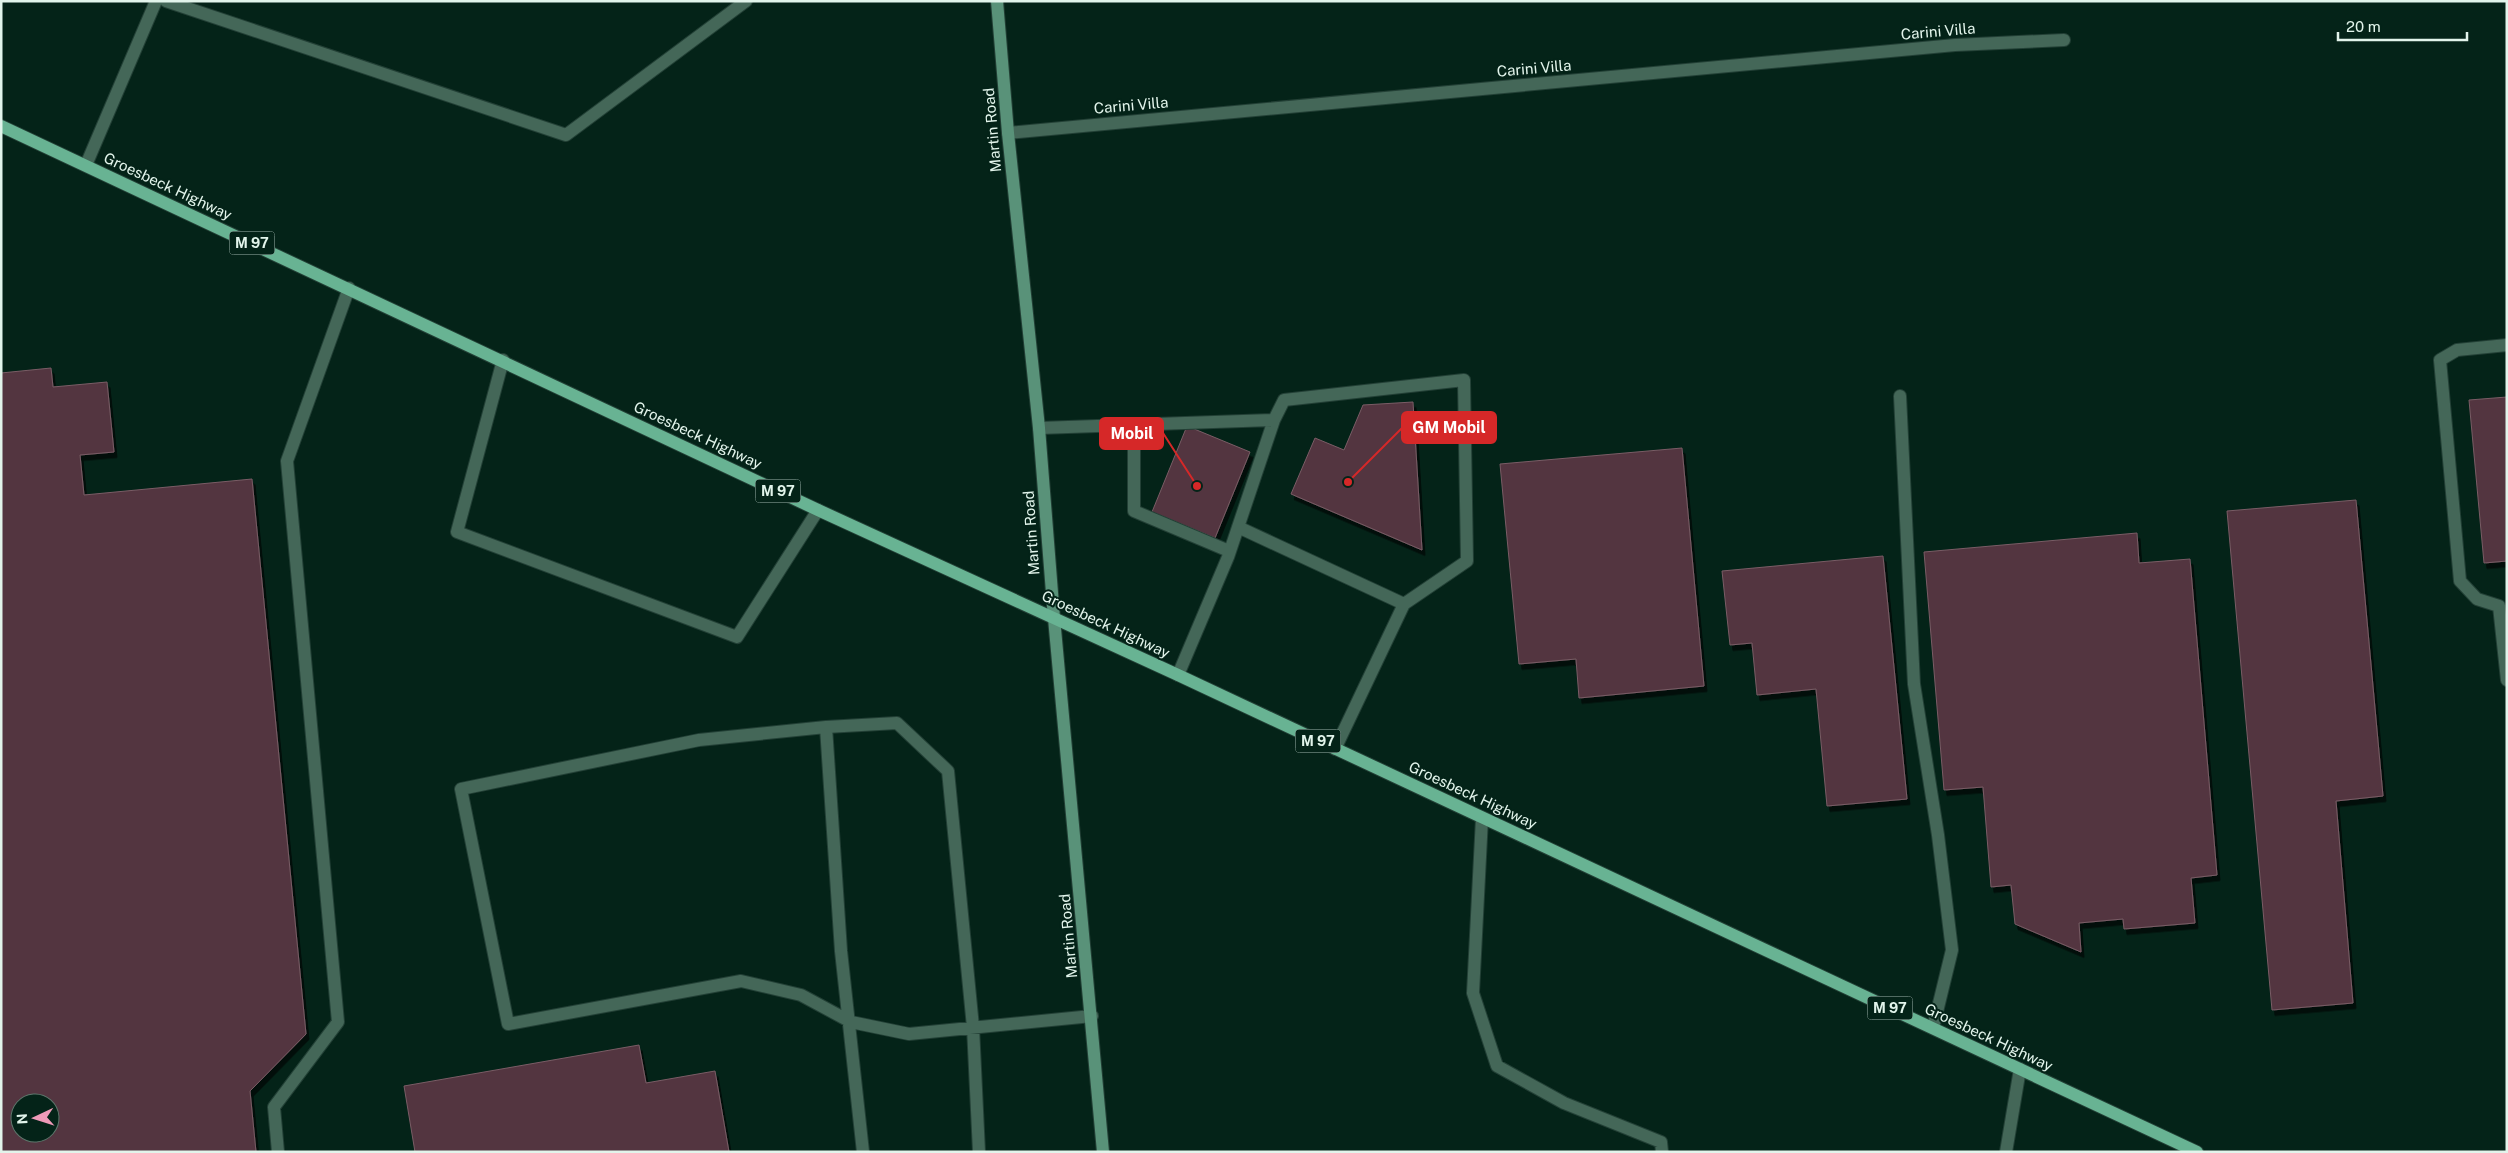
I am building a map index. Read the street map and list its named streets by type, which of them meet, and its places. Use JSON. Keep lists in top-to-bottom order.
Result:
{
  "streets": {
    "main road": ["Groesbeck Highway", "M 97"],
    "street": ["Carini Villa", "Martin Road"]
  },
  "crossings": [
    ["Carini Villa", "Martin Road"],
    ["Martin Road", "Groesbeck Highway"]
  ],
  "places": ["GM Mobil", "Mobil"],
  "scale_bar": "20 m",
  "north": "left"
}
